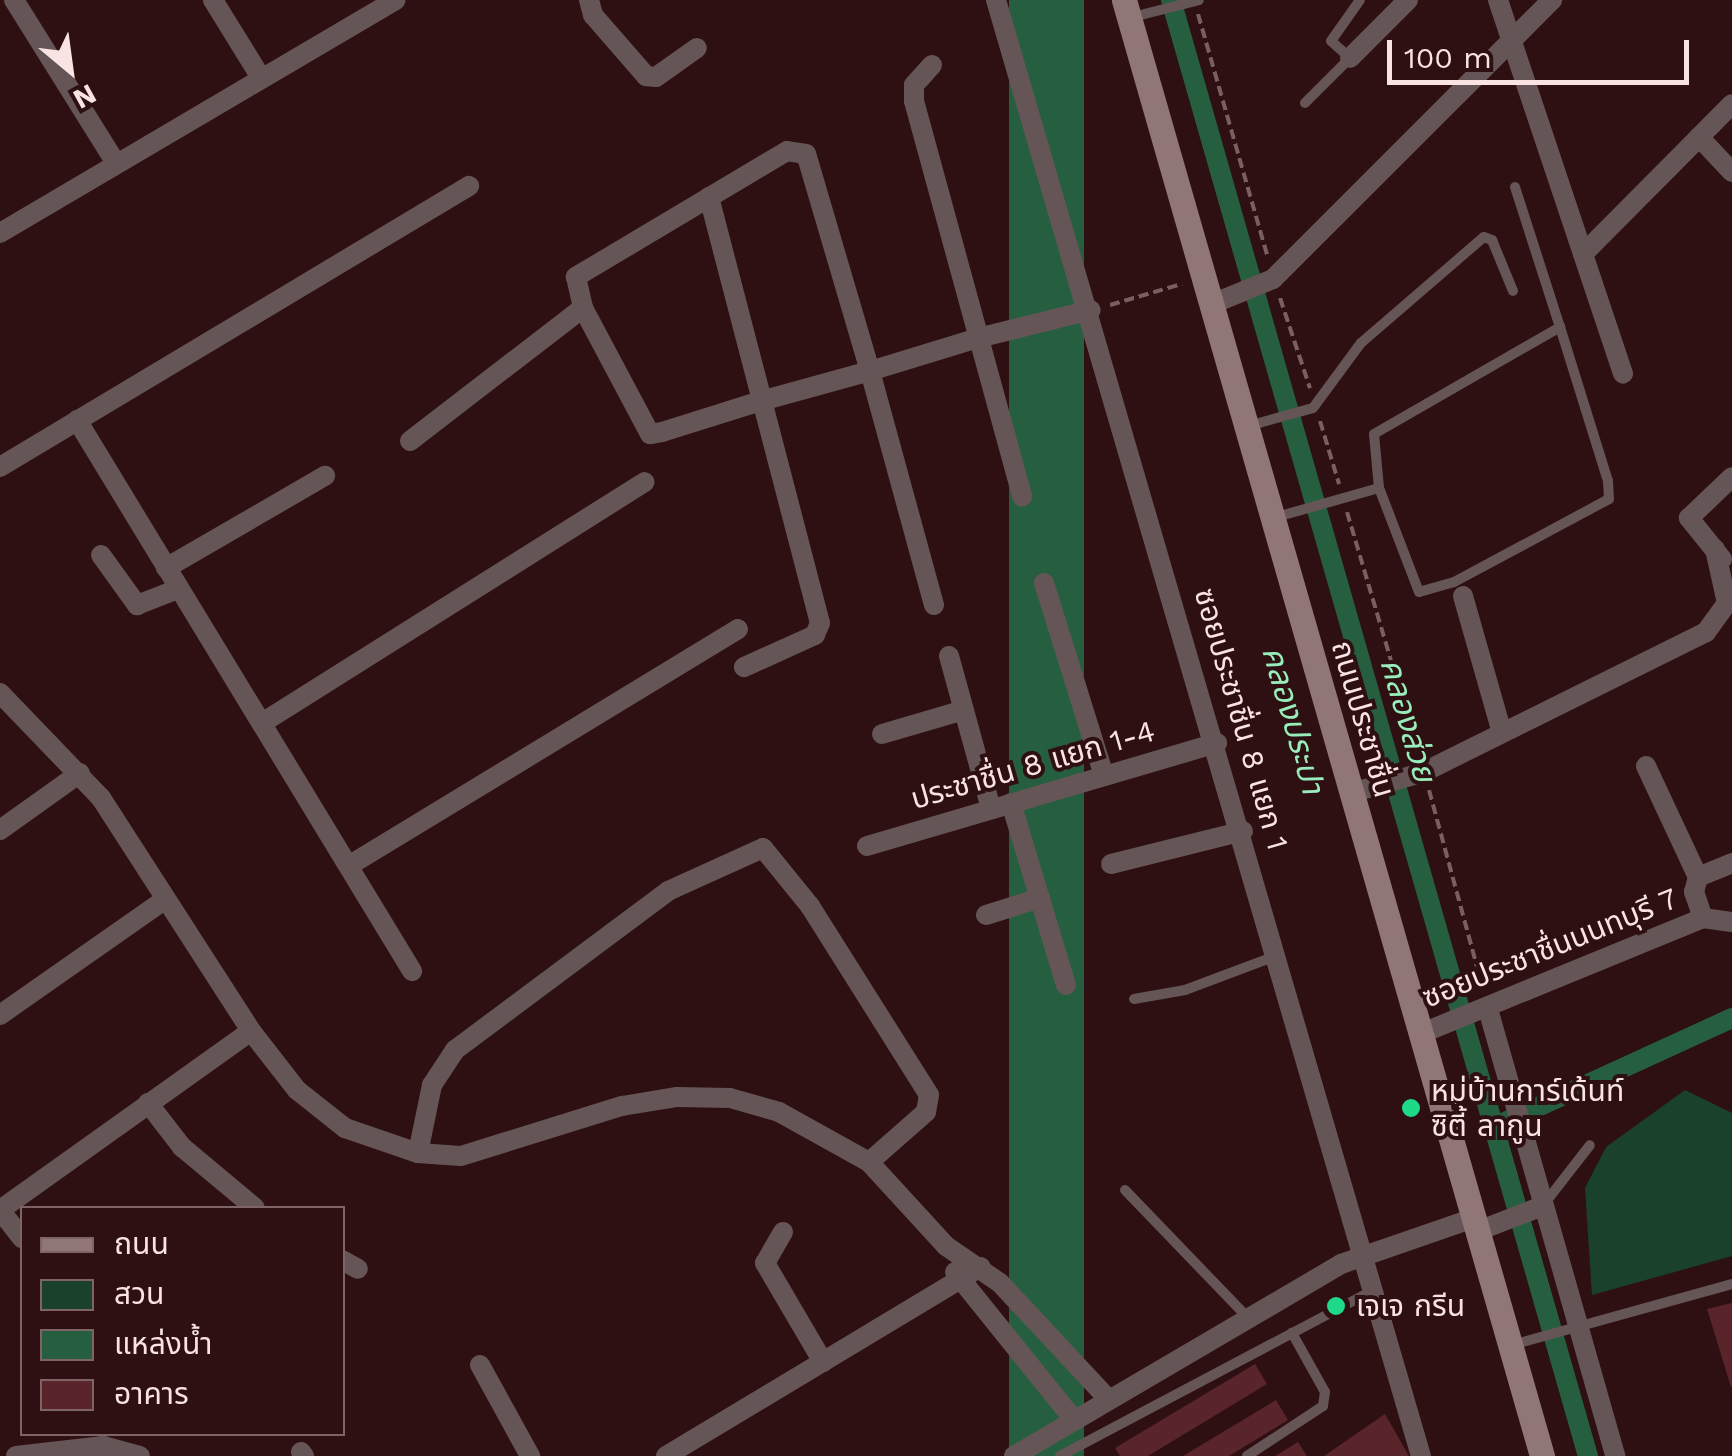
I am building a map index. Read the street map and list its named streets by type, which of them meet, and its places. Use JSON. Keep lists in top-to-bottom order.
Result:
{
  "streets": {
    "main road": ["ถนนประชาชื่น"],
    "street": ["ซอยประชาชื่น 8 แยก 1", "ประชาชื่น 8 แยก 1-4", "ซอยประชาชื่นนนทบุรี 7"]
  },
  "crossings": [
    ["ซอยประชาชื่น 8 แยก 1", "ประชาชื่น 8 แยก 1-4"],
    ["ถนนประชาชื่น", "ซอยประชาชื่นนนทบุรี 7"]
  ],
  "water": ["คลองประปา", "คลองส่วย"],
  "places": ["หมู่บ้านการ์เด้นท์ ซิตี้ ลากูน", "เจเจ กรีน"],
  "legend": [
    "ถนน",
    "สวน",
    "แหล่งน้ำ",
    "อาคาร"
  ],
  "scale_bar": "100 m",
  "north": "bottom right"
}
